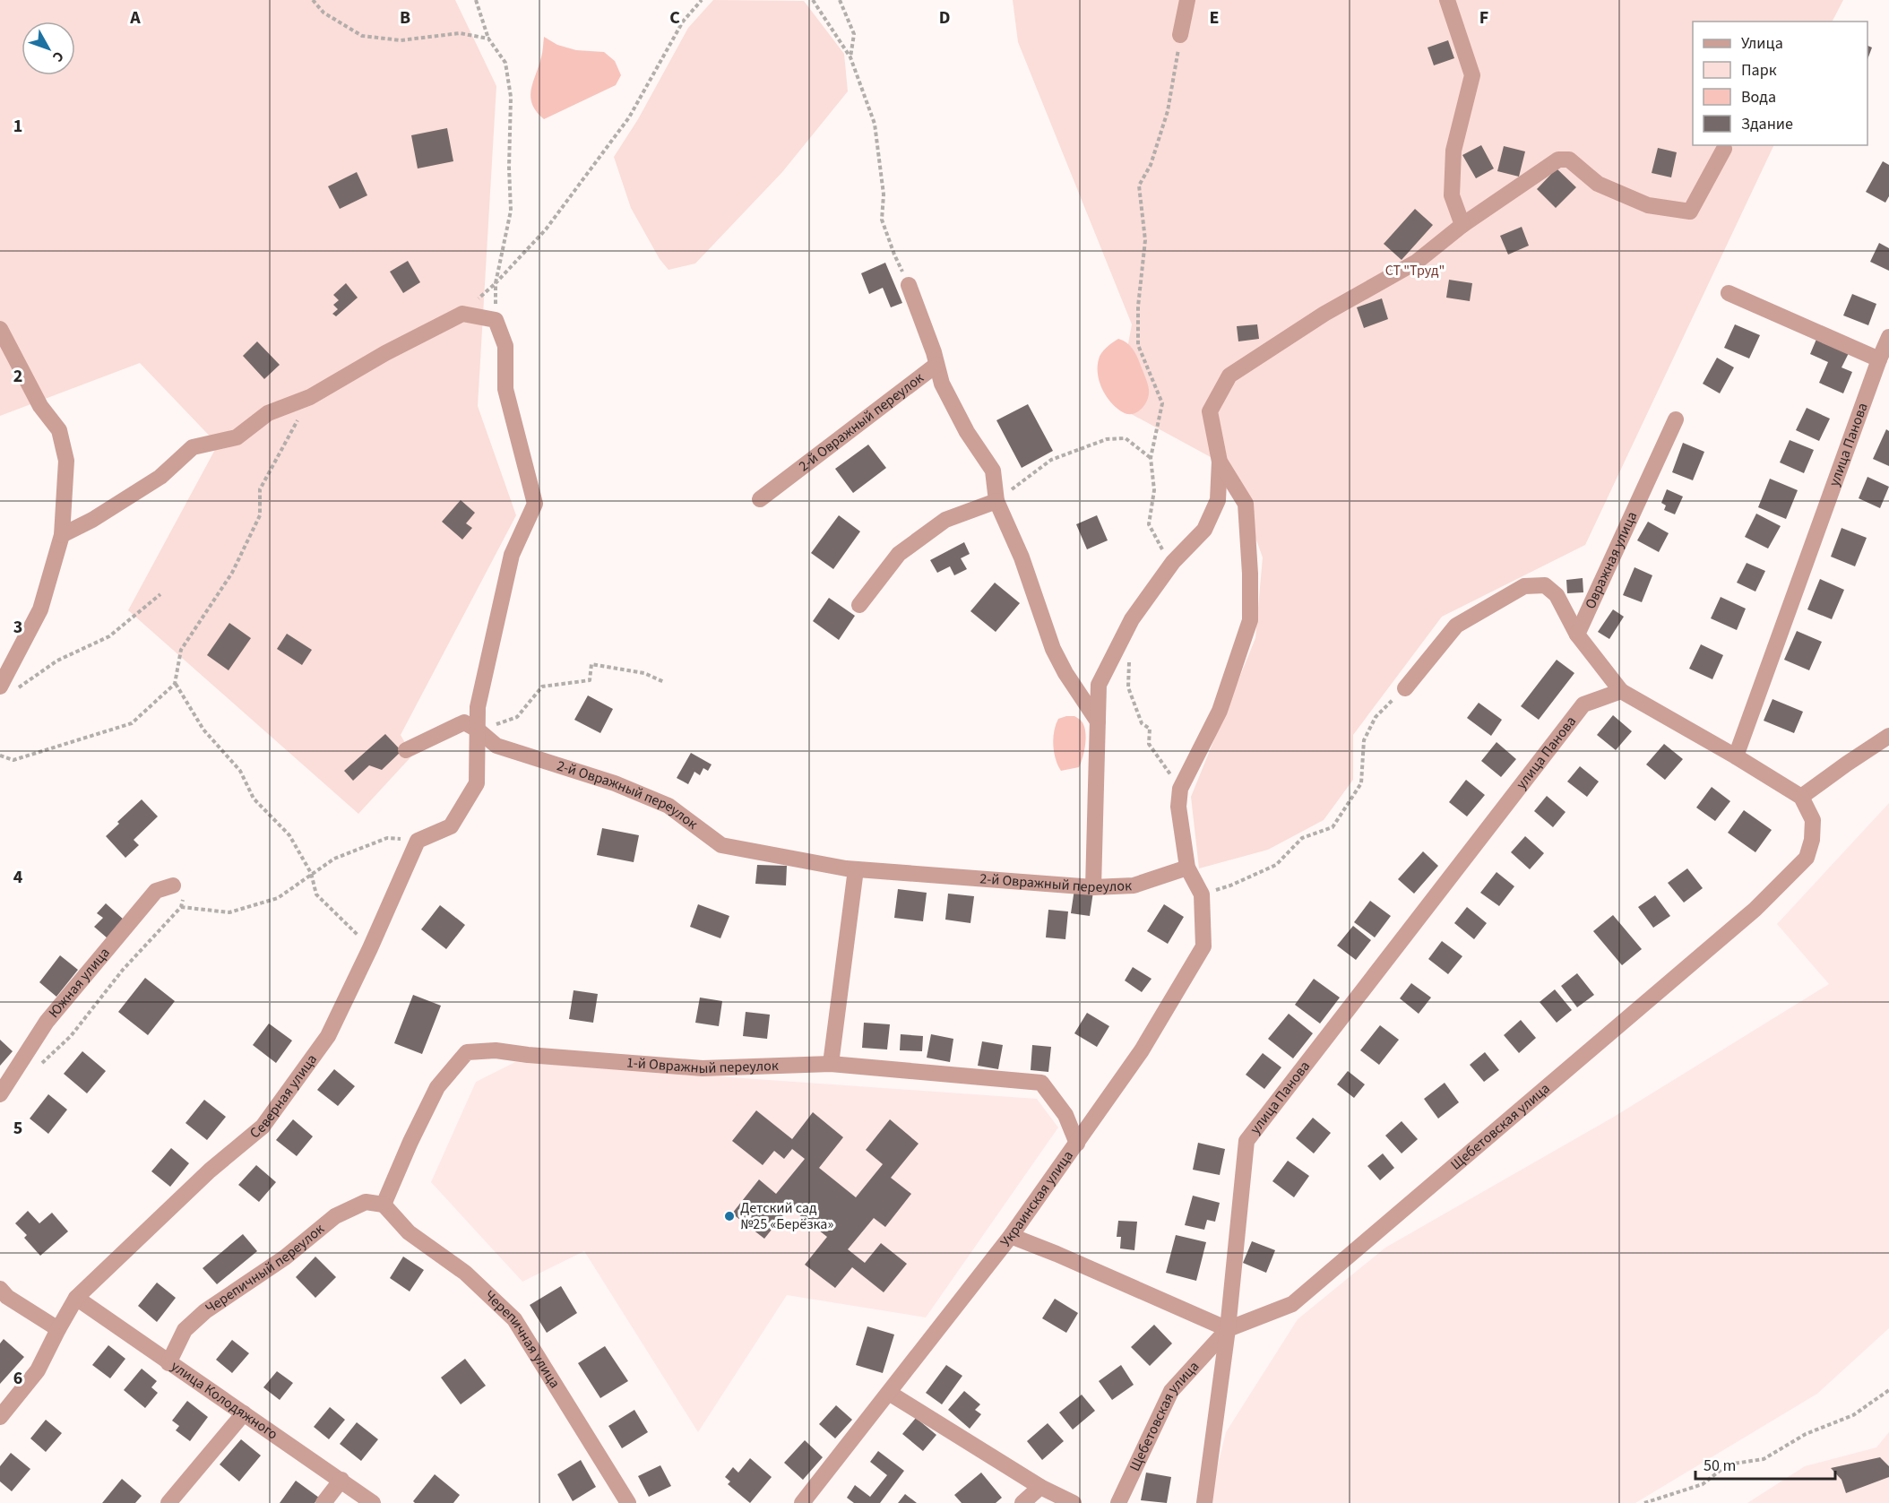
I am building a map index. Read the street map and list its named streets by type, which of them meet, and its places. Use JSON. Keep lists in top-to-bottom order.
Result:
{
  "streets": {
    "street": [
      "2-й Овражный переулок",
      "улица Панова",
      "Овражная улица",
      "Южная улица",
      "1-й Овражный переулок",
      "Северная улица",
      "Щебетовская улица",
      "Украинская улица",
      "Черепичный переулок",
      "Черепичная улица",
      "улица Колодяжного"
    ]
  },
  "crossings": [
    ["2-й Овражный переулок", "Украинская улица"],
    ["улица Панова", "Щебетовская улица"],
    ["1-й Овражный переулок", "Украинская улица"],
    ["1-й Овражный переулок", "Черепичный переулок"],
    ["1-й Овражный переулок", "Черепичная улица"],
    ["Северная улица", "улица Колодяжного"],
    ["Черепичный переулок", "Черепичная улица"],
    ["Черепичный переулок", "улица Колодяжного"]
  ],
  "parks": ["СТ \"Труд\""],
  "places": ["Детский сад №25 «Берёзка»"],
  "legend": [
    "Улица",
    "Парк",
    "Вода",
    "Здание"
  ],
  "scale_bar": "50 m",
  "north": "bottom right",
  "grid": {
    "columns": [
      "A",
      "B",
      "C",
      "D",
      "E",
      "F"
    ],
    "rows": [
      "1",
      "2",
      "3",
      "4",
      "5",
      "6"
    ]
  }
}
